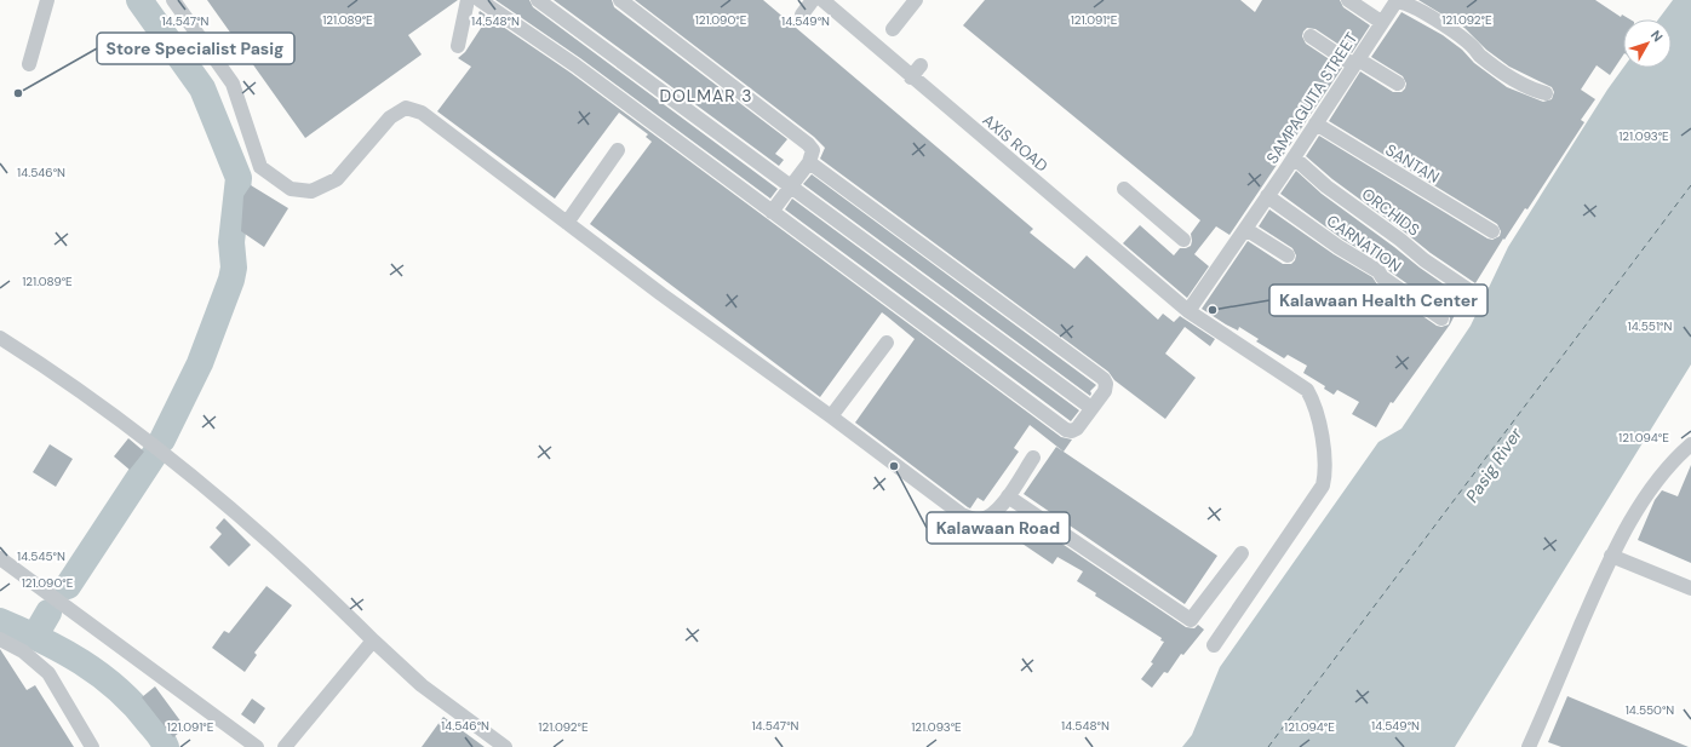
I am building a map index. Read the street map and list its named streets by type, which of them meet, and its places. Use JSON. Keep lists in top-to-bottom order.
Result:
{
  "streets": {
    "street": [
      "SAMPAGUITA STREET",
      "AXIS ROAD",
      "SANTAN",
      "ORCHIDS",
      "CARNATION"
    ]
  },
  "crossings": [
    ["SAMPAGUITA STREET", "AXIS ROAD"],
    ["SAMPAGUITA STREET", "SANTAN"],
    ["SAMPAGUITA STREET", "ORCHIDS"],
    ["SAMPAGUITA STREET", "CARNATION"]
  ],
  "districts": ["DOLMAR 3"],
  "water": ["Pasig River"],
  "places": ["Store Specialist Pasig", "Kalawaan Health Center", "Kalawaan Road"],
  "north": "top right",
  "coordinates": [
    "121.091°E",
    "121.092°E",
    "121.089°E",
    "121.090°E",
    "14.547°N",
    "14.548°N",
    "14.549°N",
    "121.093°E",
    "14.546°N",
    "14.551°N",
    "121.094°E",
    "14.545°N",
    "14.550°N"
  ]
}
